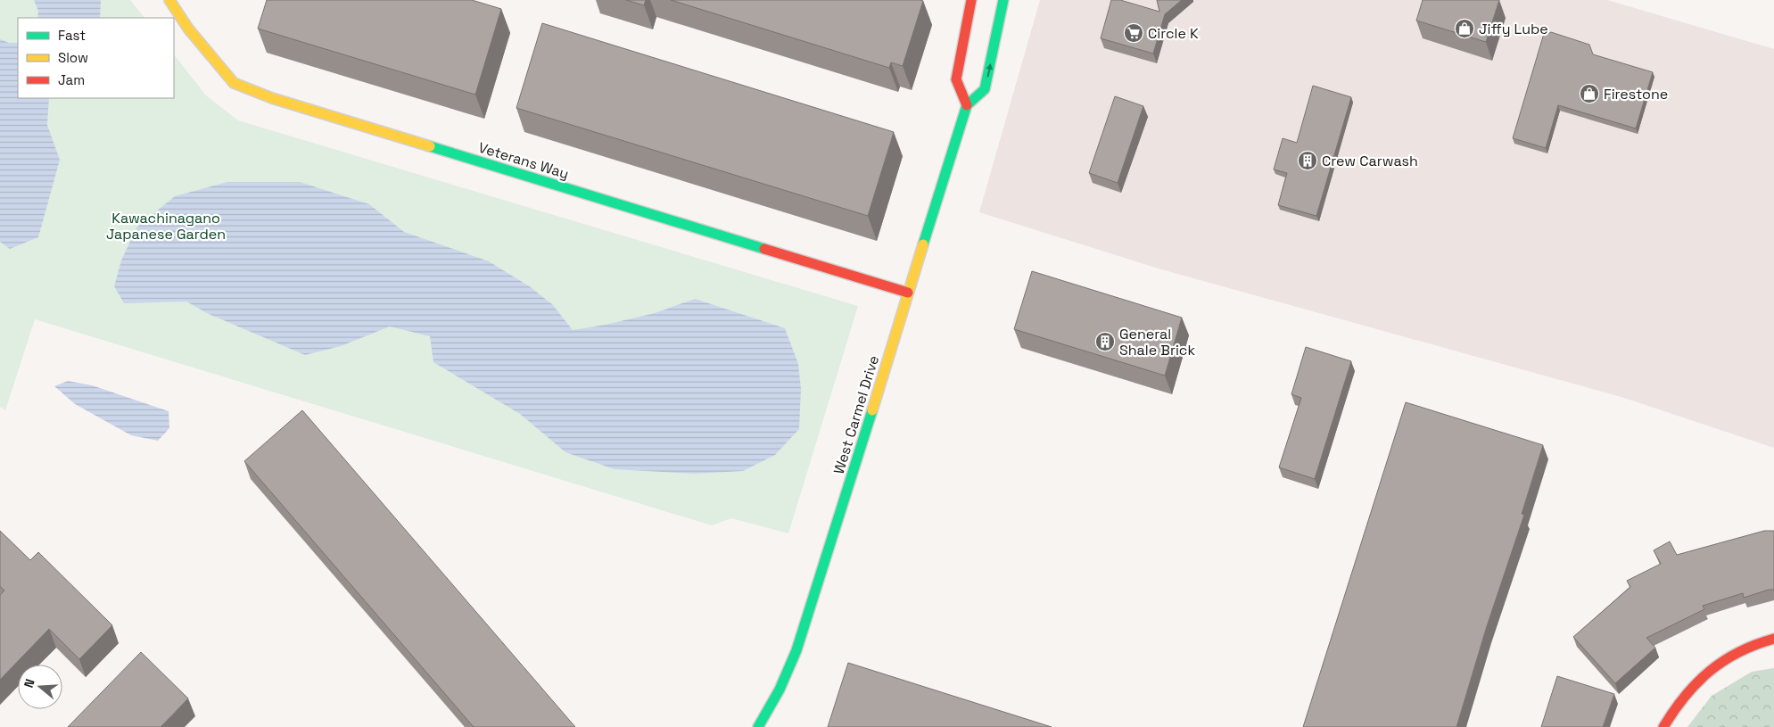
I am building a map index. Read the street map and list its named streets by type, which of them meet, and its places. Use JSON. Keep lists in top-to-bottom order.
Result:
{
  "streets": {
    "street": ["Veterans Way", "West Carmel Drive"]
  },
  "crossings": [
    ["Veterans Way", "West Carmel Drive"]
  ],
  "parks": ["Kawachinagano Japanese Garden"],
  "places": {
    "shop": ["Jiffy Lube", "Firestone"],
    "supermarket": ["Circle K"],
    "building": ["Crew Carwash", "General Shale Brick"]
  },
  "legend": ["Fast", "Slow", "Jam"],
  "north": "left"
}
